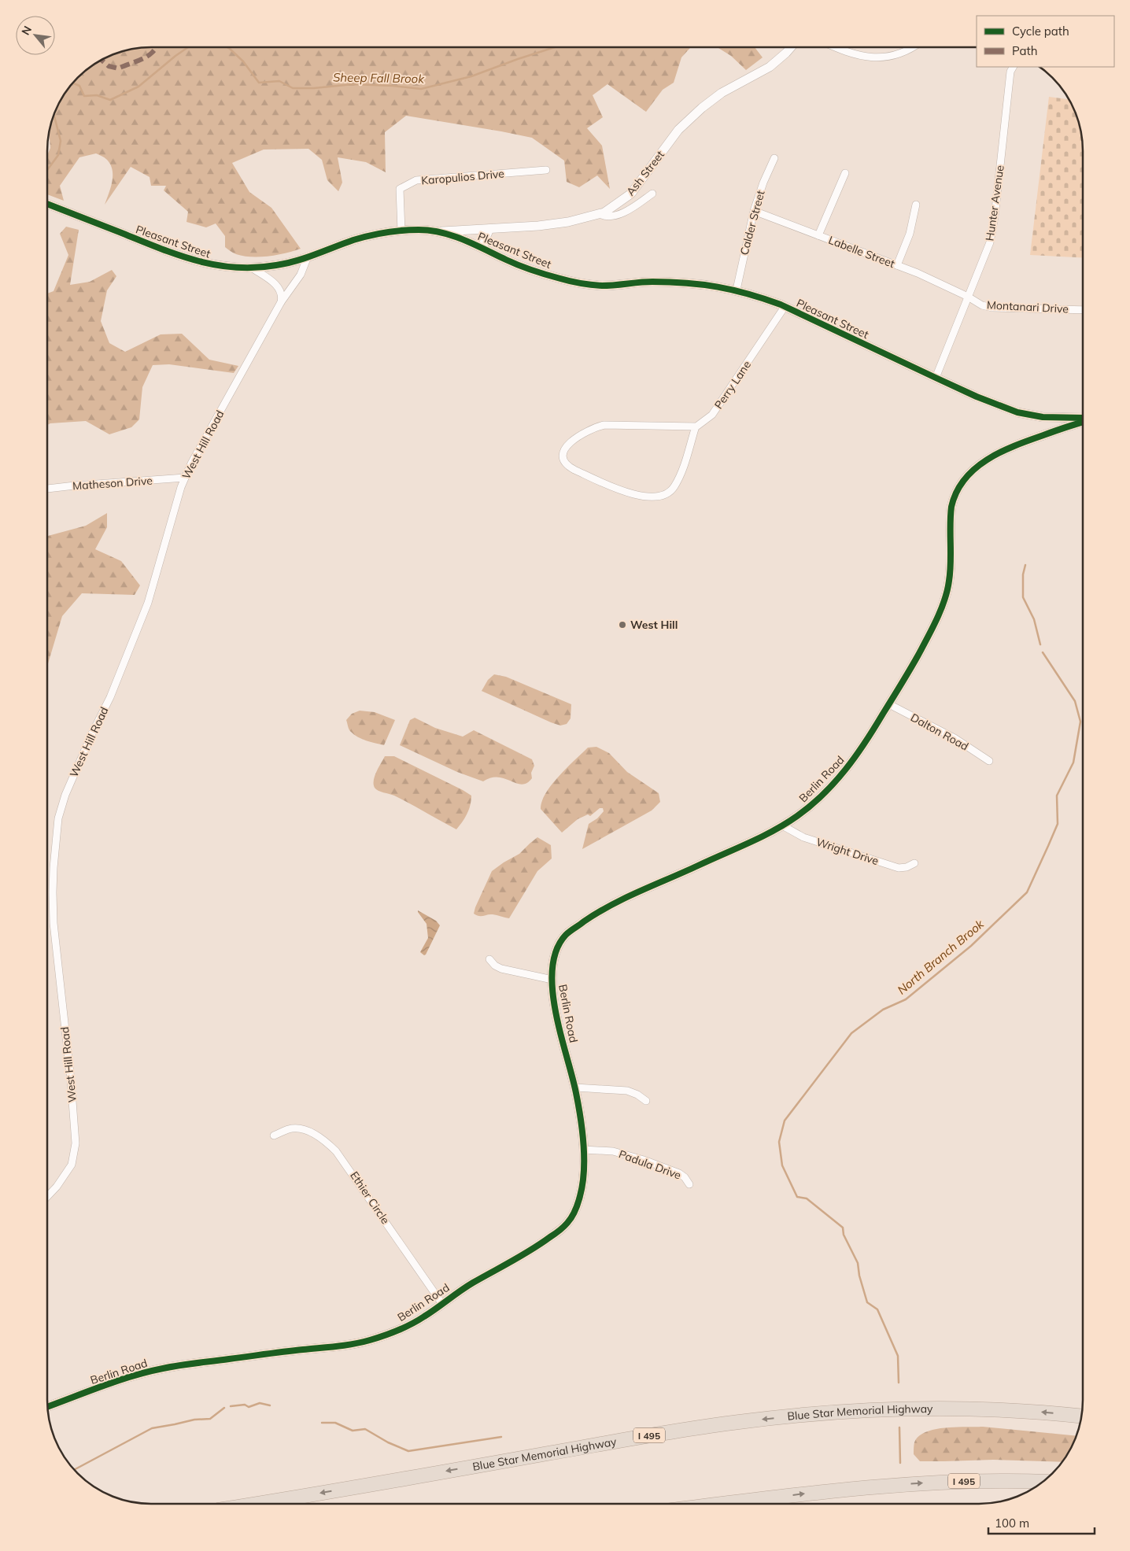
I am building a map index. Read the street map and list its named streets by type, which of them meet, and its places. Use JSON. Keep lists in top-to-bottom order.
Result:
{
  "streets": {
    "highway": ["Blue Star Memorial Highway", "I 495"],
    "street": [
      "Ash Street",
      "Karopulios Drive",
      "Hunter Avenue",
      "Calder Street",
      "Pleasant Street",
      "Labelle Street",
      "Montanari Drive",
      "Perry Lane",
      "West Hill Road",
      "Matheson Drive",
      "Dalton Road",
      "Berlin Road",
      "Wright Drive",
      "Padula Drive",
      "Ethier Circle"
    ]
  },
  "crossings": [
    ["Ash Street", "Pleasant Street"],
    ["Karopulios Drive", "Pleasant Street"],
    ["Hunter Avenue", "Pleasant Street"],
    ["Hunter Avenue", "Labelle Street"],
    ["Hunter Avenue", "Montanari Drive"],
    ["Calder Street", "Pleasant Street"],
    ["Calder Street", "Labelle Street"],
    ["Pleasant Street", "Perry Lane"],
    ["Pleasant Street", "West Hill Road"],
    ["Labelle Street", "Montanari Drive"],
    ["West Hill Road", "Matheson Drive"],
    ["Dalton Road", "Berlin Road"],
    ["Berlin Road", "Wright Drive"],
    ["Berlin Road", "Padula Drive"],
    ["Berlin Road", "Ethier Circle"]
  ],
  "water": ["Sheep Fall Brook", "North Branch Brook"],
  "places": ["West Hill"],
  "legend": ["Cycle path", "Path"],
  "scale_bar": "100 m",
  "north": "top left"
}
